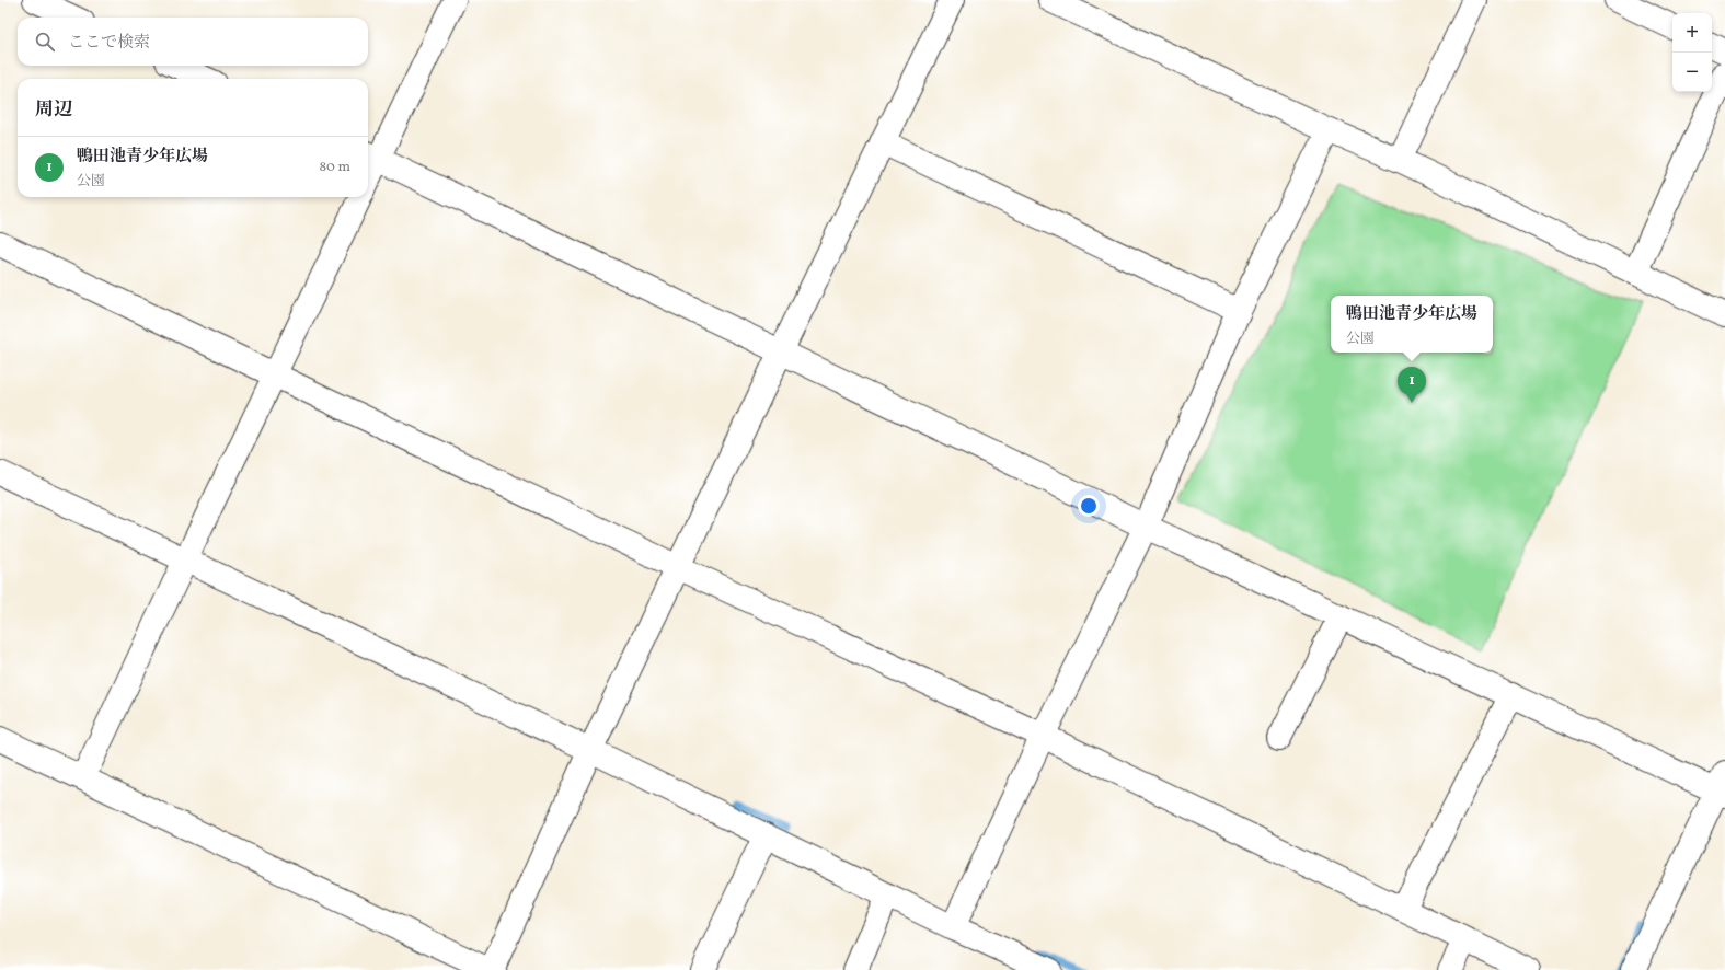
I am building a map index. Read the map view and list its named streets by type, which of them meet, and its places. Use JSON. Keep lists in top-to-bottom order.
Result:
{
  "page": {
    "map_buttons": ["+", "−"],
    "search": "ここで検索",
    "heading": "周辺",
    "list": [
      {
        "mark": "1",
        "name": "鴨田池青少年広場",
        "note": "公園",
        "value": "80 m"
      }
    ],
    "popup": ["鴨田池青少年広場", "公園"],
    "pins": "1"
  }
}
